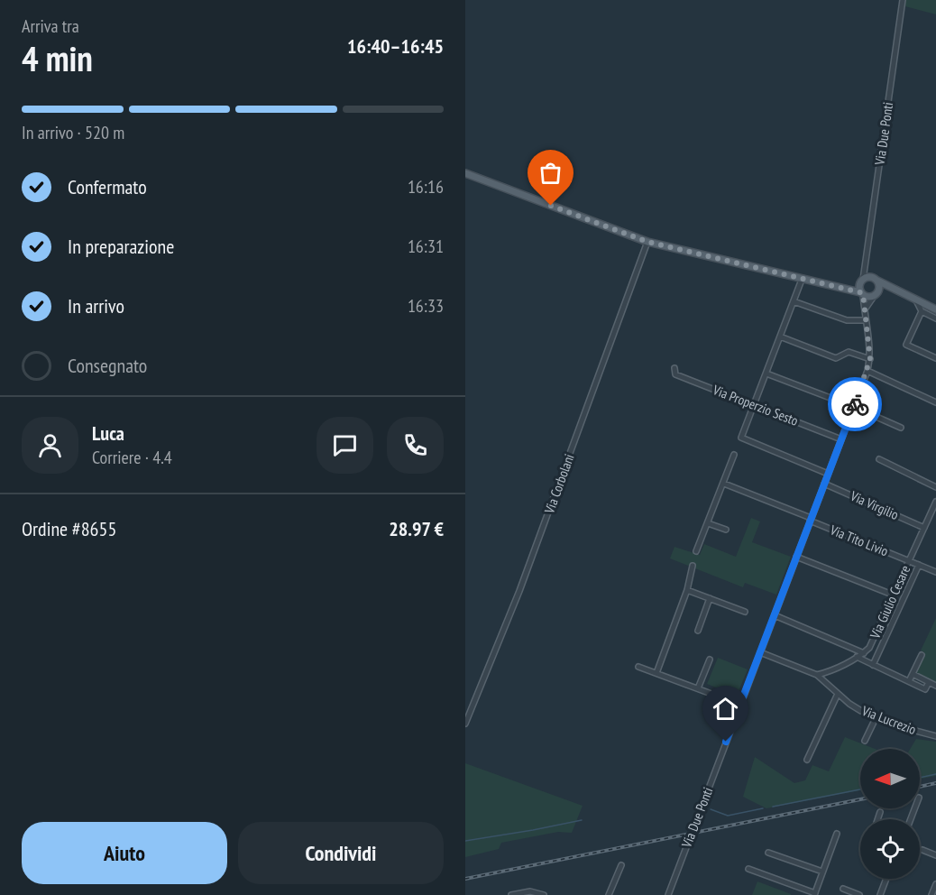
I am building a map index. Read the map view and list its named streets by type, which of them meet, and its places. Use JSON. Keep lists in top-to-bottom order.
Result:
{
  "streets": {
    "street": [
      "Via Due Ponti",
      "Via Properzio Sesto",
      "Via Corbolani",
      "Via Virgilio",
      "Via Tito Livio",
      "Via Giulio Cesare",
      "Via Lucrezio"
    ]
  },
  "crossings": [
    ["Via Due Ponti", "Via Properzio Sesto"],
    ["Via Due Ponti", "Via Virgilio"],
    ["Via Due Ponti", "Via Tito Livio"],
    ["Via Due Ponti", "Via Lucrezio"],
    ["Via Virgilio", "Via Giulio Cesare"],
    ["Via Tito Livio", "Via Giulio Cesare"],
    ["Via Giulio Cesare", "Via Lucrezio"]
  ],
  "north": "left",
  "page": {
    "heading": ["4 min", "Arriva tra", "16:40–16:45"],
    "panel": [
      "Luca",
      "Corriere · 4.4",
      "Ordine #8655",
      "28.97 €"
    ],
    "bar": "In arrivo · 520 m",
    "list": [
      ["Confermato", "16:16"],
      ["In preparazione", "16:31"],
      ["In arrivo", "16:33"],
      "Consegnato"
    ],
    "buttons": ["Aiuto", "Condividi"]
  }
}
